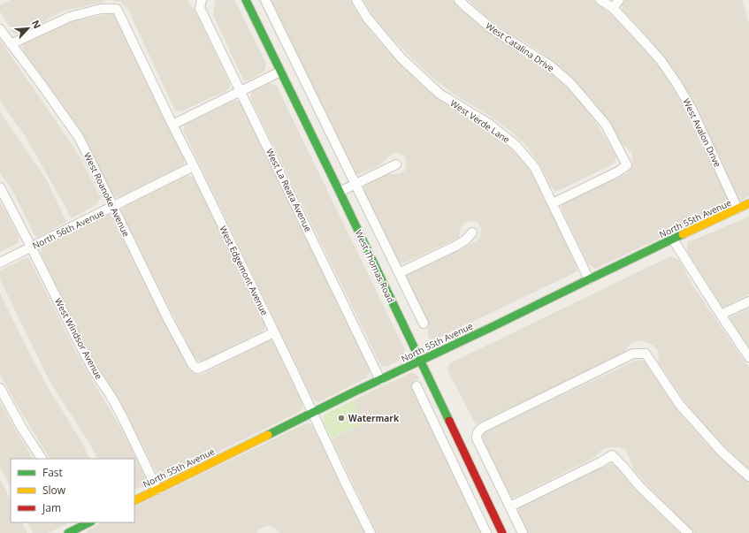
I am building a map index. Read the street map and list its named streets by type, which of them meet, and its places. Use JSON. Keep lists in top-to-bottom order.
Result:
{
  "streets": {
    "street": [
      "West Catalina Drive",
      "West Verde Lane",
      "West Avalon Drive",
      "West La Reata Avenue",
      "West Roanoke Avenue",
      "North 55th Avenue",
      "North 56th Avenue",
      "West Thomas Road",
      "West Edgemont Avenue",
      "West Windsor Avenue"
    ]
  },
  "crossings": [
    ["West Catalina Drive", "West Verde Lane"],
    ["West Verde Lane", "North 55th Avenue"],
    ["West Avalon Drive", "North 55th Avenue"],
    ["West La Reata Avenue", "North 55th Avenue"],
    ["West Roanoke Avenue", "North 56th Avenue"],
    ["West Roanoke Avenue", "West Edgemont Avenue"],
    ["North 55th Avenue", "West Thomas Road"],
    ["North 55th Avenue", "West Edgemont Avenue"],
    ["North 55th Avenue", "West Windsor Avenue"],
    ["North 56th Avenue", "West Edgemont Avenue"],
    ["North 56th Avenue", "West Windsor Avenue"]
  ],
  "places": ["Watermark"],
  "legend": ["Fast", "Slow", "Jam"],
  "north": "top right"
}
